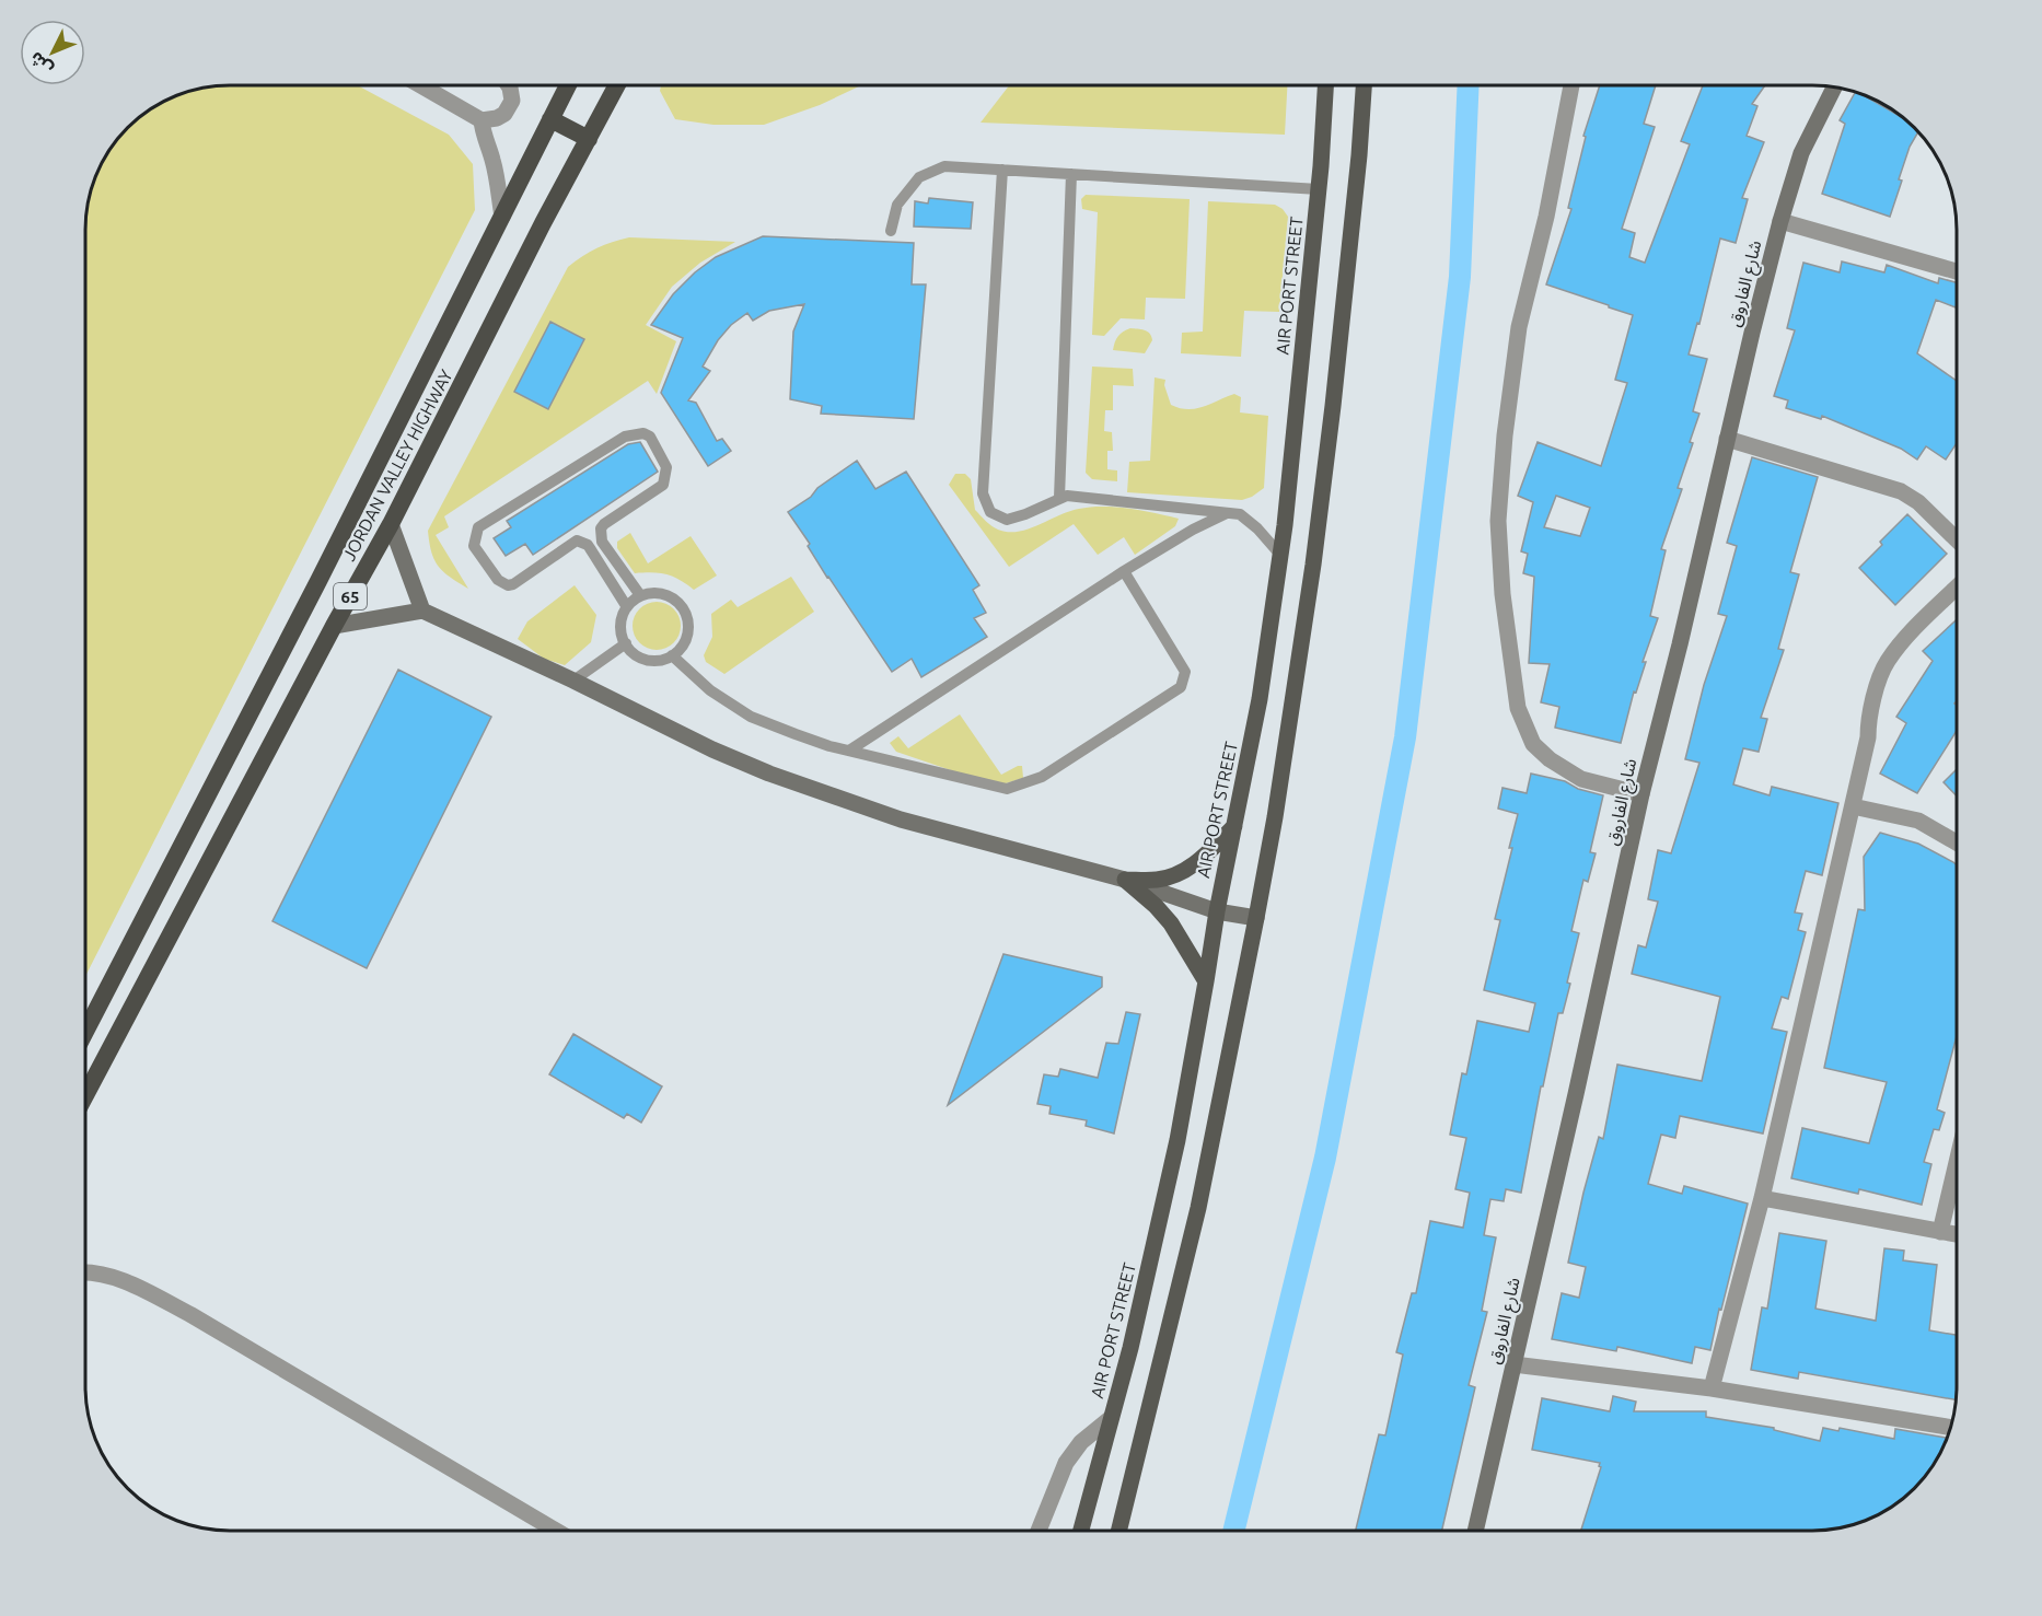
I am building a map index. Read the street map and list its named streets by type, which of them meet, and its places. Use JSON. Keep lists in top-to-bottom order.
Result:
{
  "streets": {
    "highway": ["JORDAN VALLEY HIGHWAY", "65"],
    "main road": ["شارع الفاروق", "AIR PORT STREET"]
  },
  "north": "bottom left"
}
